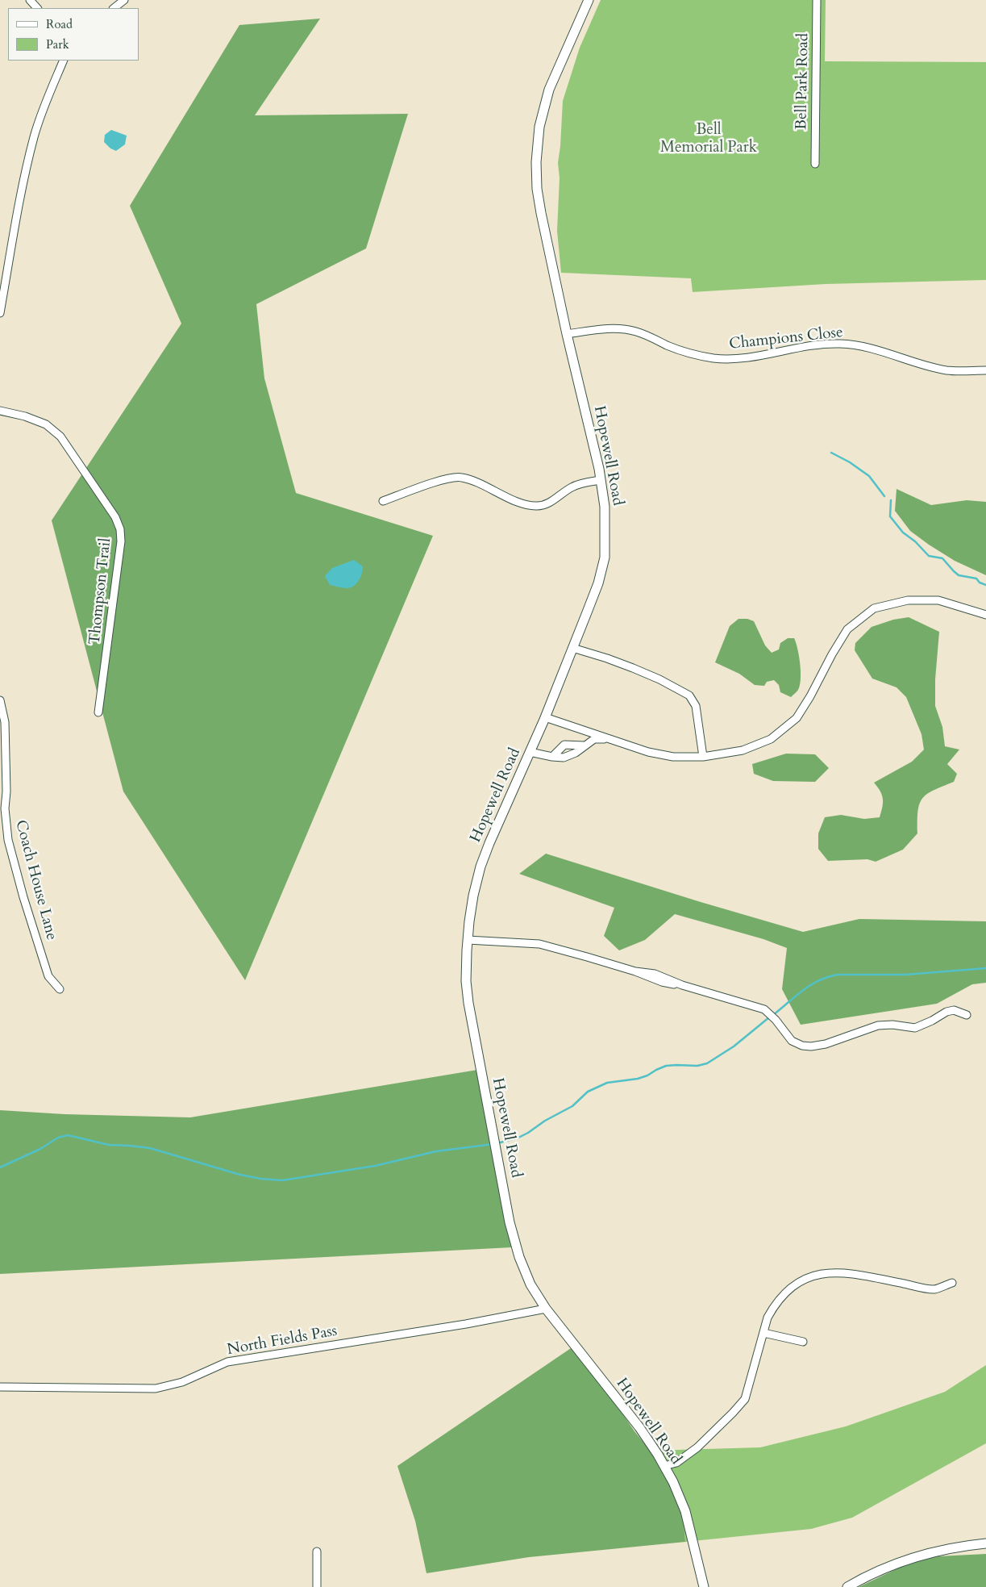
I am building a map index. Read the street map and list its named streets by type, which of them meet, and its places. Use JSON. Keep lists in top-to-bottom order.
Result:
{
  "streets": {
    "street": [
      "Bell Park Road",
      "Champions Close",
      "Hopewell Road",
      "Thompson Trail",
      "Coach House Lane",
      "North Fields Pass"
    ]
  },
  "crossings": [
    ["Champions Close", "Hopewell Road"],
    ["Hopewell Road", "North Fields Pass"]
  ],
  "parks": ["Bell Memorial Park"],
  "legend": ["Road", "Park"]
}
